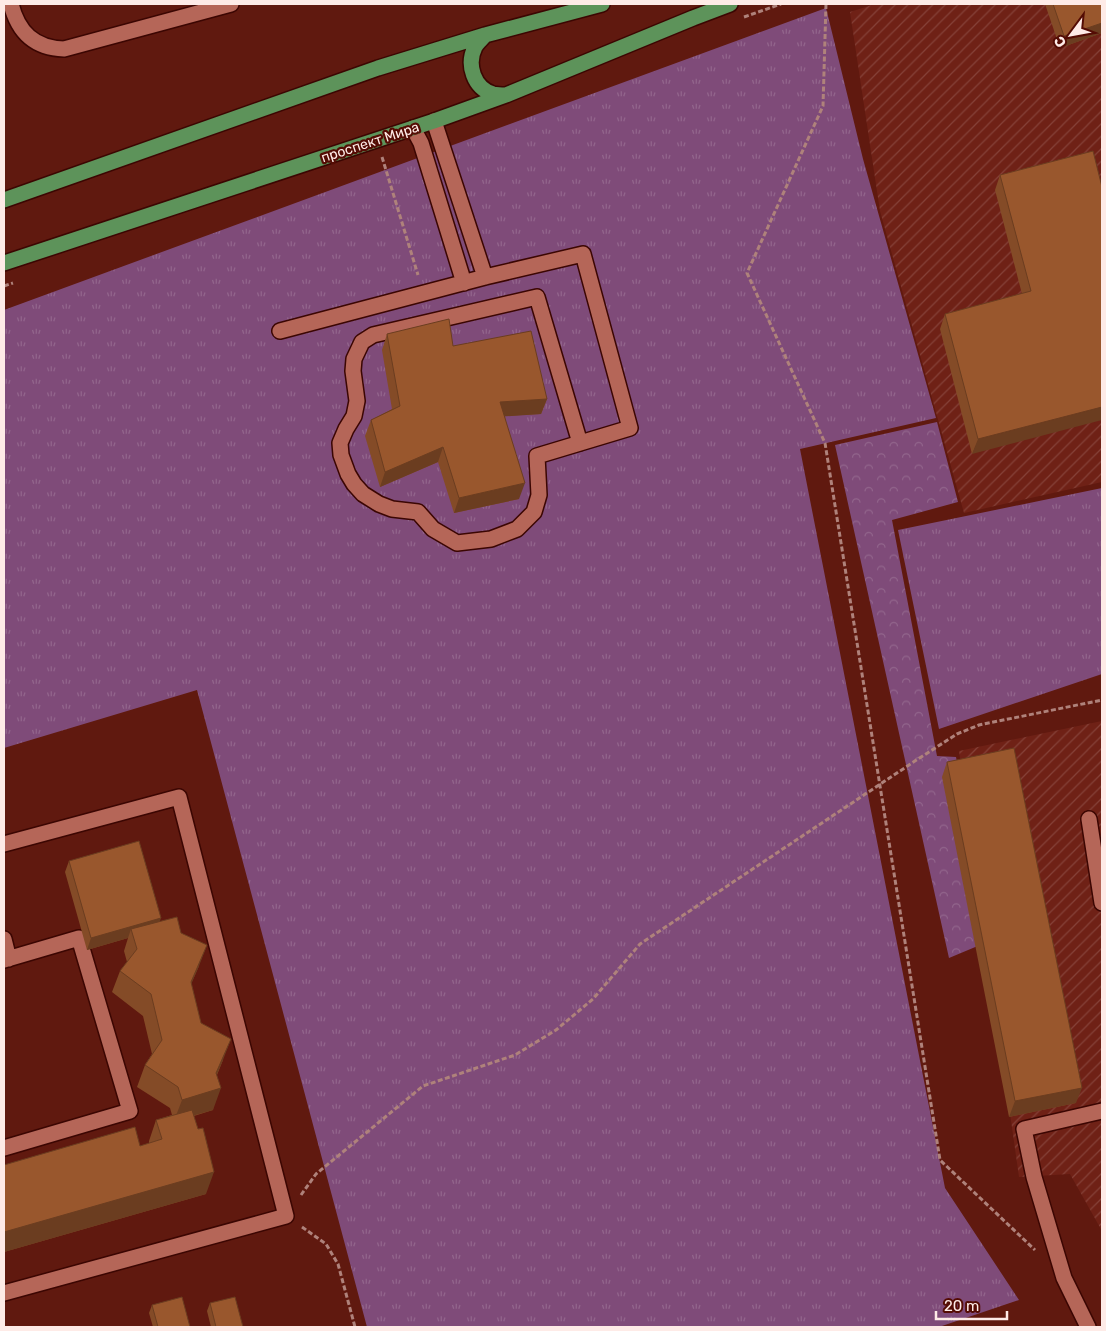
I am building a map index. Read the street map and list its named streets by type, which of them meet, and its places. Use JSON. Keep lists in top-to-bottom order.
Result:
{
  "streets": {
    "main road": ["проспект Мира"]
  },
  "scale_bar": "20 m",
  "north": "bottom left"
}
